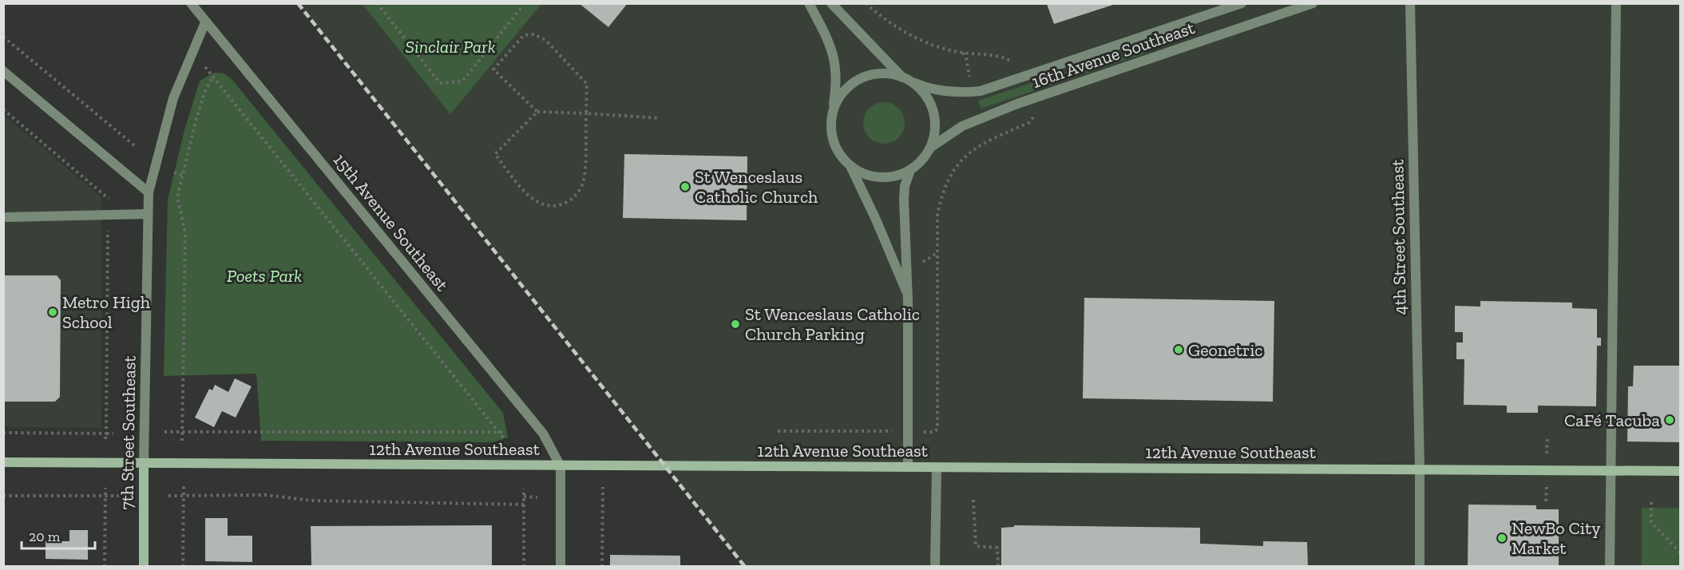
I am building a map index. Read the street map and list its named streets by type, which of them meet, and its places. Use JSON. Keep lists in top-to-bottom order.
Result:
{
  "streets": {
    "main road": ["7th Street Southeast", "12th Avenue Southeast"],
    "street": ["16th Avenue Southeast", "15th Avenue Southeast", "4th Street Southeast"]
  },
  "crossings": [
    ["15th Avenue Southeast", "7th Street Southeast"],
    ["15th Avenue Southeast", "12th Avenue Southeast"],
    ["4th Street Southeast", "12th Avenue Southeast"],
    ["7th Street Southeast", "12th Avenue Southeast"]
  ],
  "parks": ["Sinclair Park", "Poets Park"],
  "places": [
    "St Wenceslaus Catholic Church",
    "Metro High School",
    "St Wenceslaus Catholic Church Parking",
    "Geonetric",
    "CaFé Tacuba",
    "NewBo City Market"
  ],
  "scale_bar": "20 m"
}
